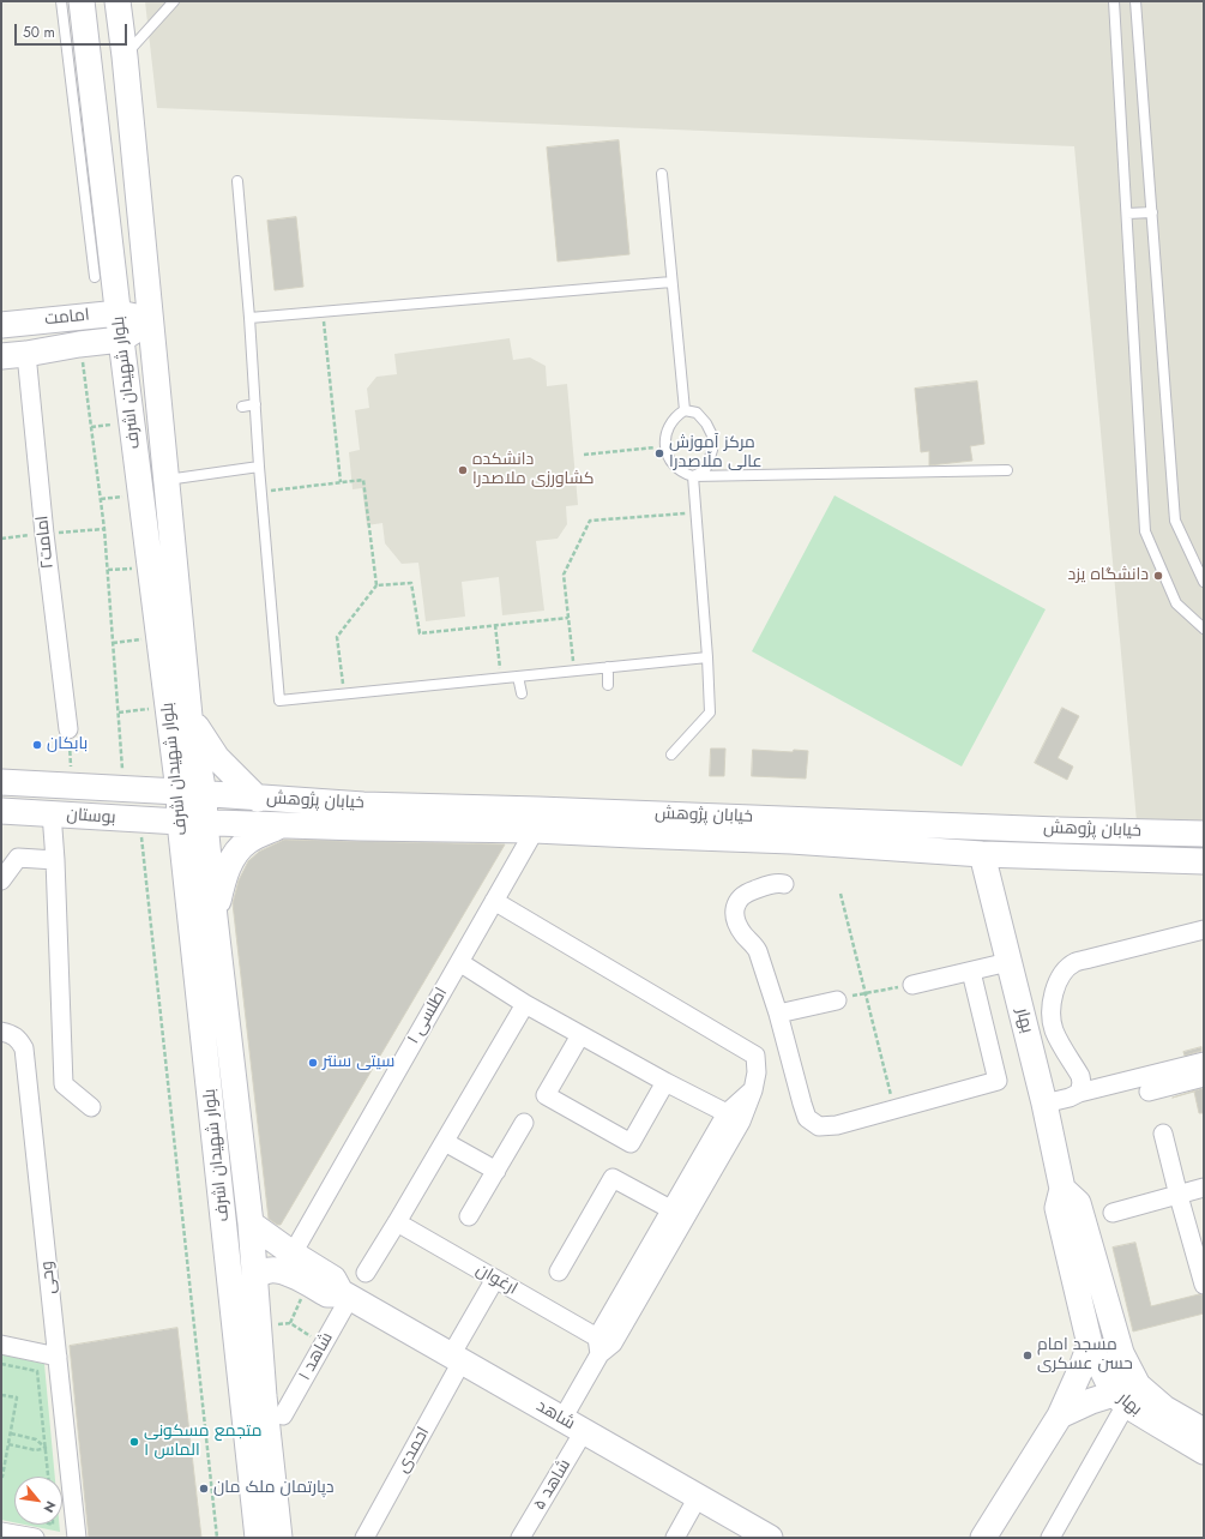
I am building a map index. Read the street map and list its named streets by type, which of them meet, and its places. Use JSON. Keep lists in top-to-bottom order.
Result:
{
  "streets": {
    "main road": [
      "امامت",
      "بلوار شهیدان اشرف",
      "خیابان پژوهش",
      "بوستان",
      "بهار",
      "شاهد"
    ],
    "street": [
      "امامت۲",
      "اطلسی ۱",
      "وحی",
      "ارغوان",
      "شاهد ۱",
      "احمدی",
      "شاهد ۵"
    ]
  },
  "crossings": [
    ["امامت", "بلوار شهیدان اشرف"],
    ["امامت", "امامت۲"],
    ["بلوار شهیدان اشرف", "خیابان پژوهش"],
    ["بلوار شهیدان اشرف", "بوستان"],
    ["بلوار شهیدان اشرف", "شاهد"],
    ["خیابان پژوهش", "بوستان"],
    ["خیابان پژوهش", "اطلسی ۱"],
    ["خیابان پژوهش", "بهار"],
    ["اطلسی ۱", "شاهد"],
    ["ارغوان", "احمدی"],
    ["ارغوان", "شاهد ۵"],
    ["شاهد ۱", "شاهد"],
    ["شاهد", "احمدی"],
    ["شاهد", "شاهد ۵"]
  ],
  "places": [
    "مرکز آموزش عالی ملّاصدرا",
    "دانشکده کشاورزی ملاصدرا",
    "دانشگاه یزد",
    "بابکان",
    "سیتی سنتر",
    "مسجد امام حسن عسکری",
    "متجمع مسکونی الماس ۱",
    "دپارتمان ملک مان"
  ],
  "scale_bar": "50 m",
  "north": "bottom right"
}
